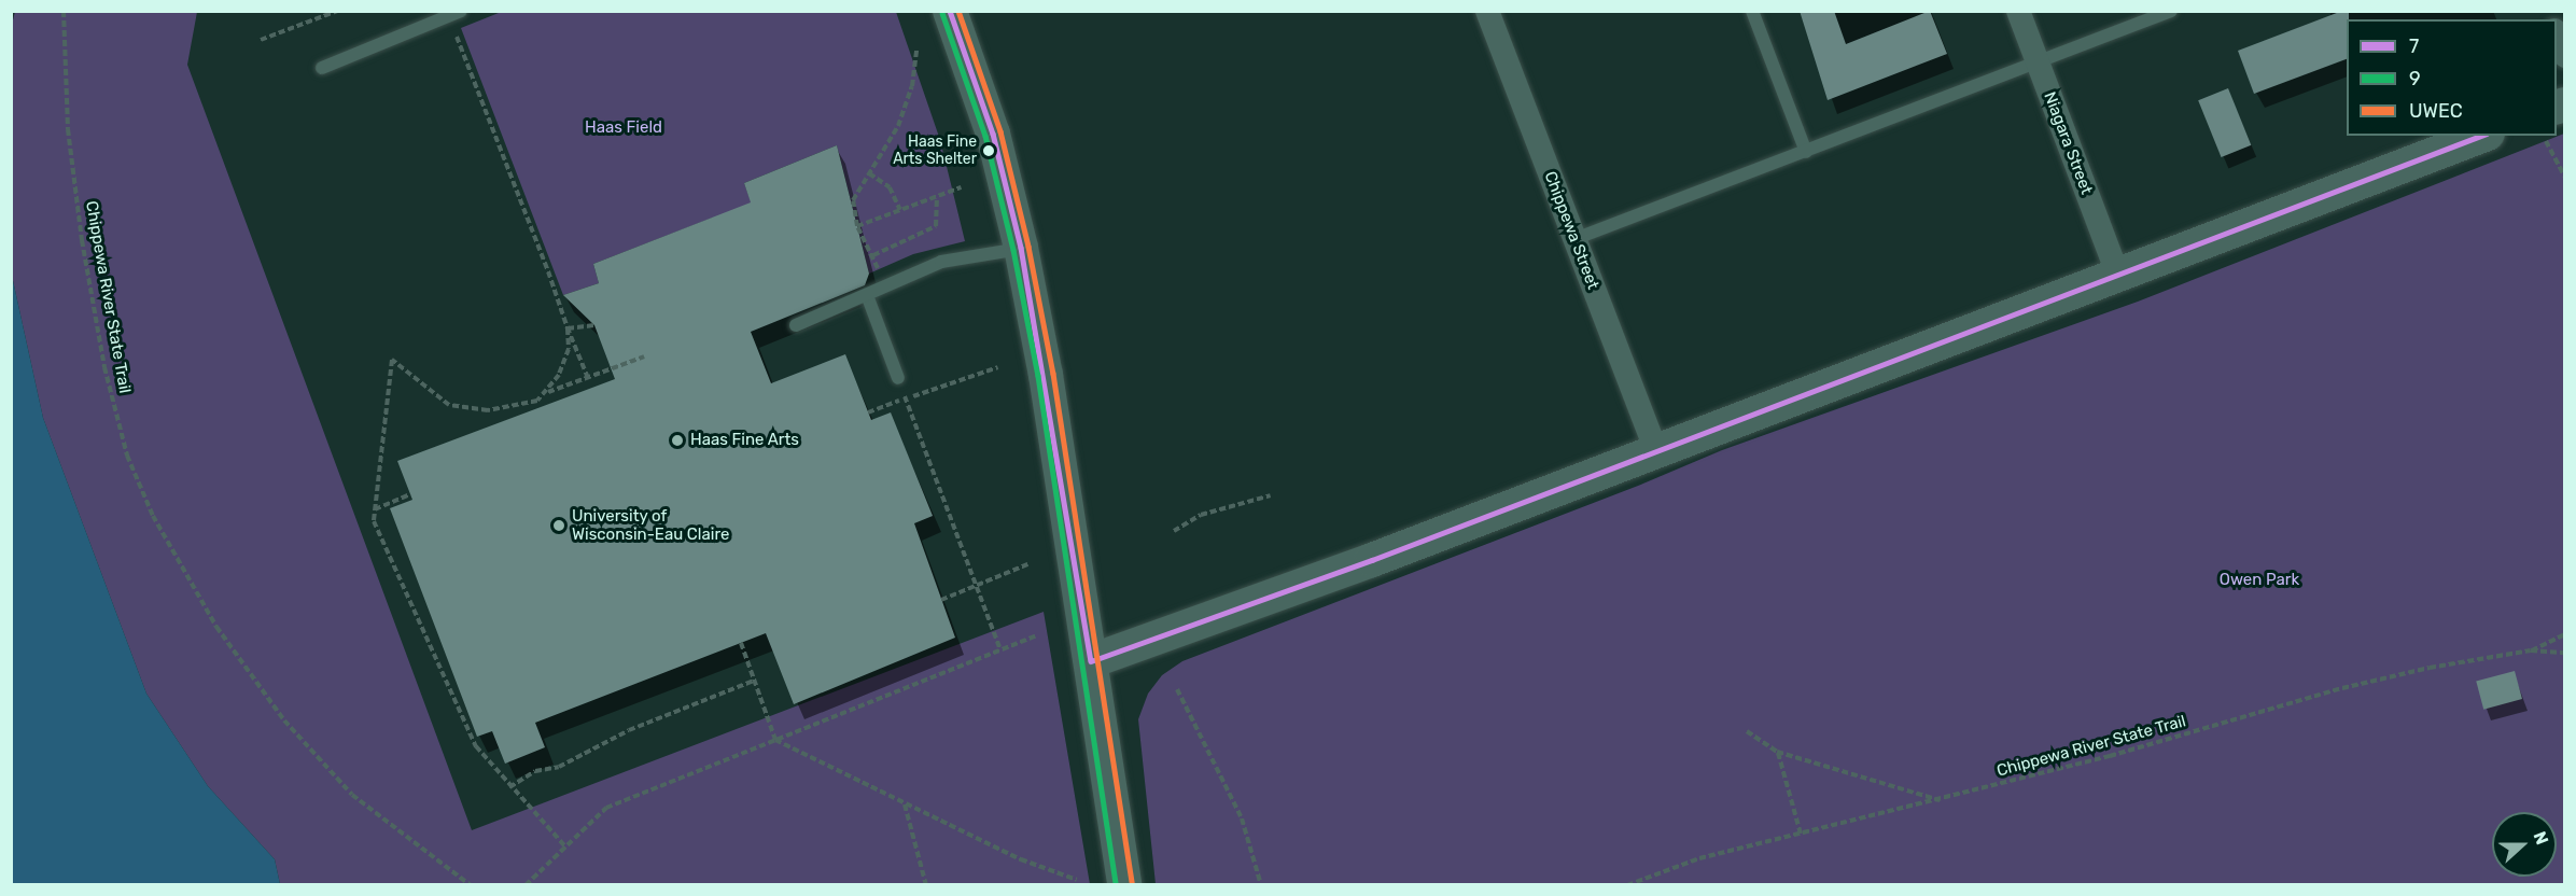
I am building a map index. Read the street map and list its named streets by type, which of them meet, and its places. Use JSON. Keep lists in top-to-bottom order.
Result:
{
  "streets": {
    "street": ["Niagara Street", "Chippewa Street"],
    "path": ["Chippewa River State Trail"]
  },
  "parks": ["Haas Field", "Owen Park"],
  "places": ["Haas Fine Arts Shelter", "Haas Fine Arts", "University of Wisconsin-Eau Claire"],
  "lines": ["transit line 7", "transit line UWEC", "transit line 9"],
  "legend": ["7", "9", "UWEC"],
  "north": "right"
}
